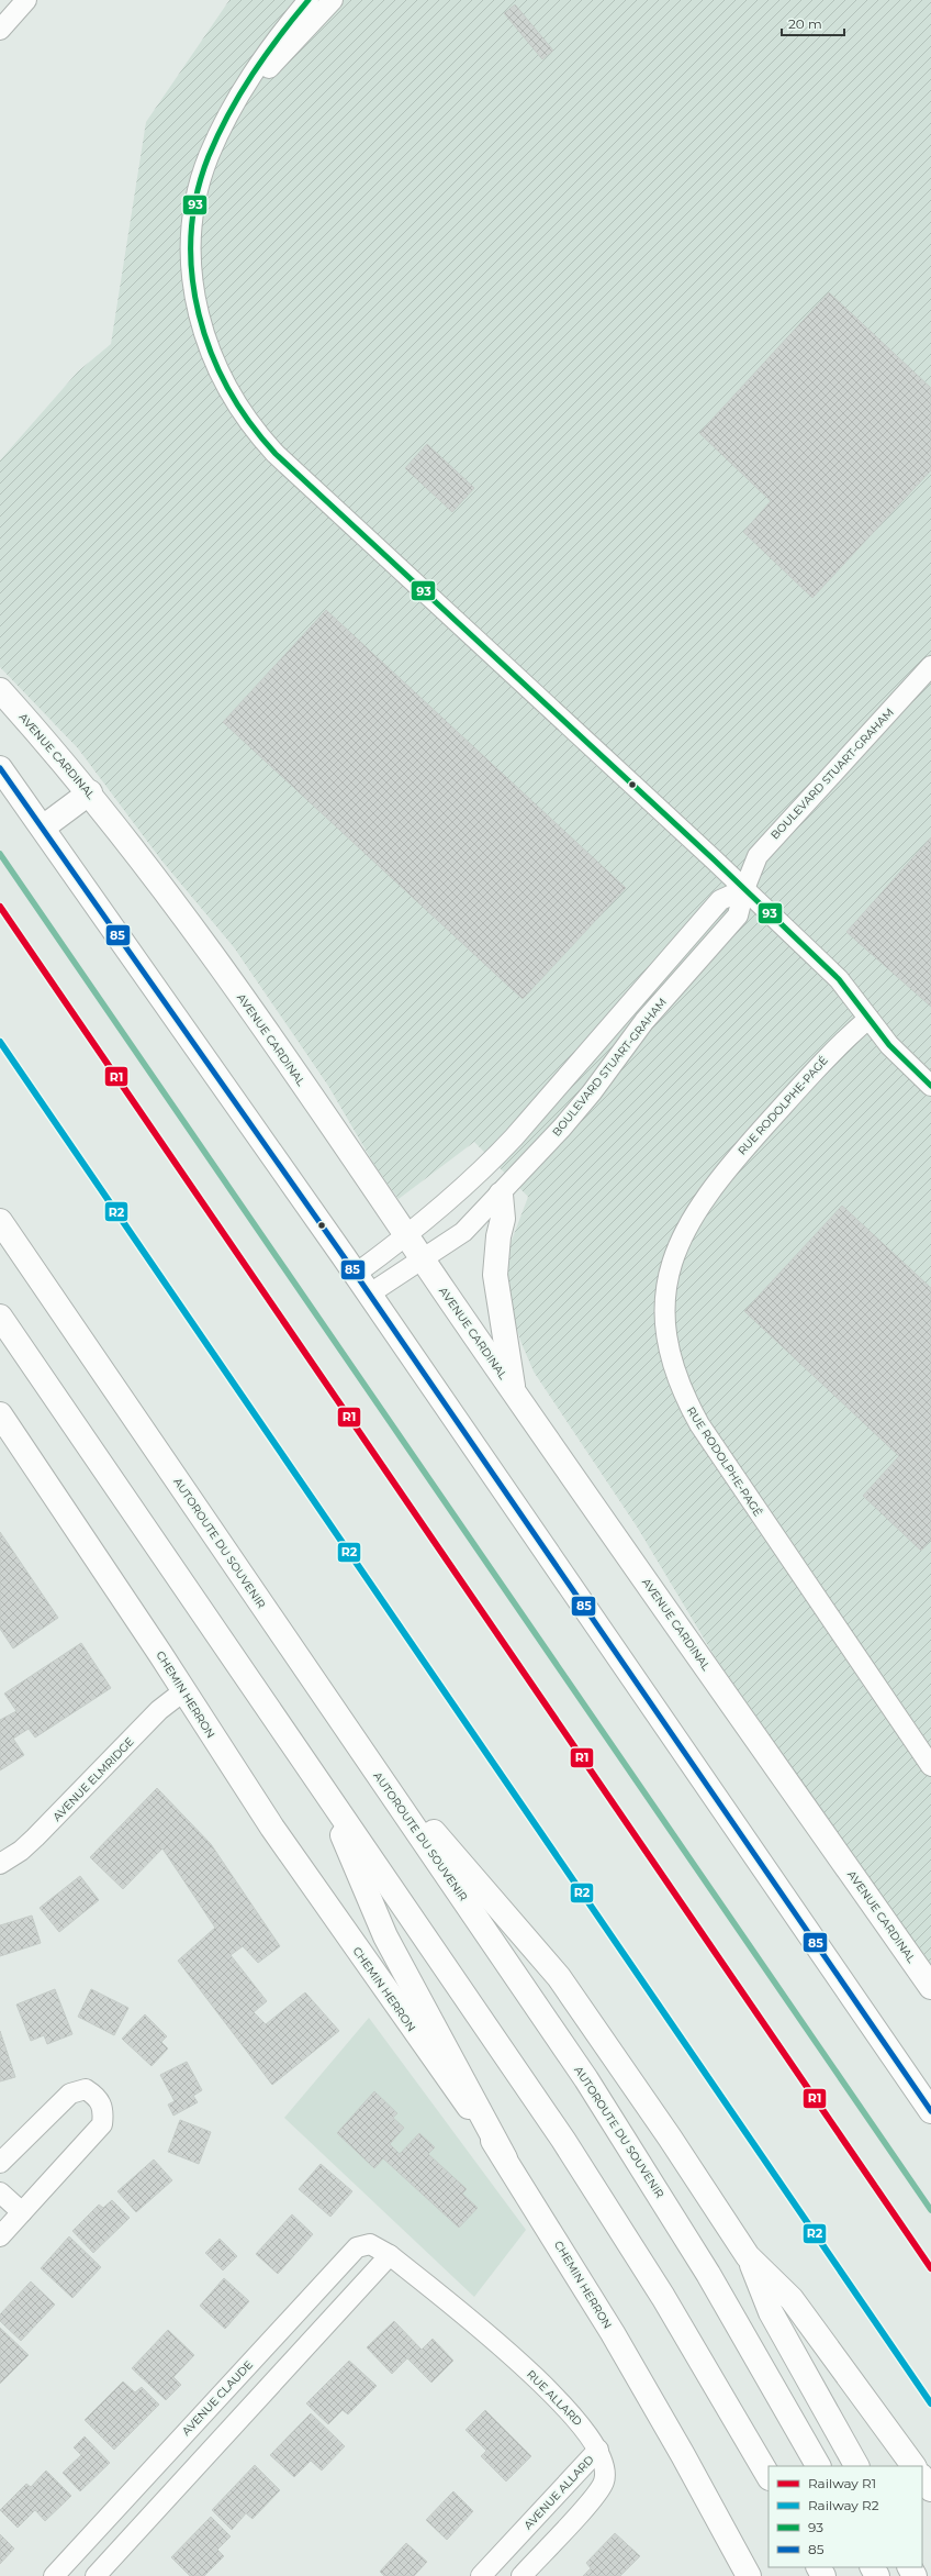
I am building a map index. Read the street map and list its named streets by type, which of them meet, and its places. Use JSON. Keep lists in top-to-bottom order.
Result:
{
  "streets": {
    "main road": ["AVENUE CARDINAL", "AUTOROUTE DU SOUVENIR", "CHEMIN HERRON"],
    "street": [
      "BOULEVARD STUART-GRAHAM",
      "RUE RODOLPHE-PAGÉ",
      "AVENUE ELMRIDGE",
      "AVENUE CLAUDE",
      "RUE ALLARD",
      "AVENUE ALLARD"
    ]
  },
  "crossings": [
    ["AVENUE CARDINAL", "BOULEVARD STUART-GRAHAM"],
    ["CHEMIN HERRON", "AVENUE ELMRIDGE"],
    ["AVENUE CLAUDE", "RUE ALLARD"],
    ["RUE ALLARD", "AVENUE ALLARD"]
  ],
  "lines": [
    "transit line 93",
    "transit line 85",
    "rail line R1",
    "rail line R2"
  ],
  "legend": [
    "Railway R1",
    "Railway R2",
    "93",
    "85"
  ],
  "scale_bar": "20 m"
}
